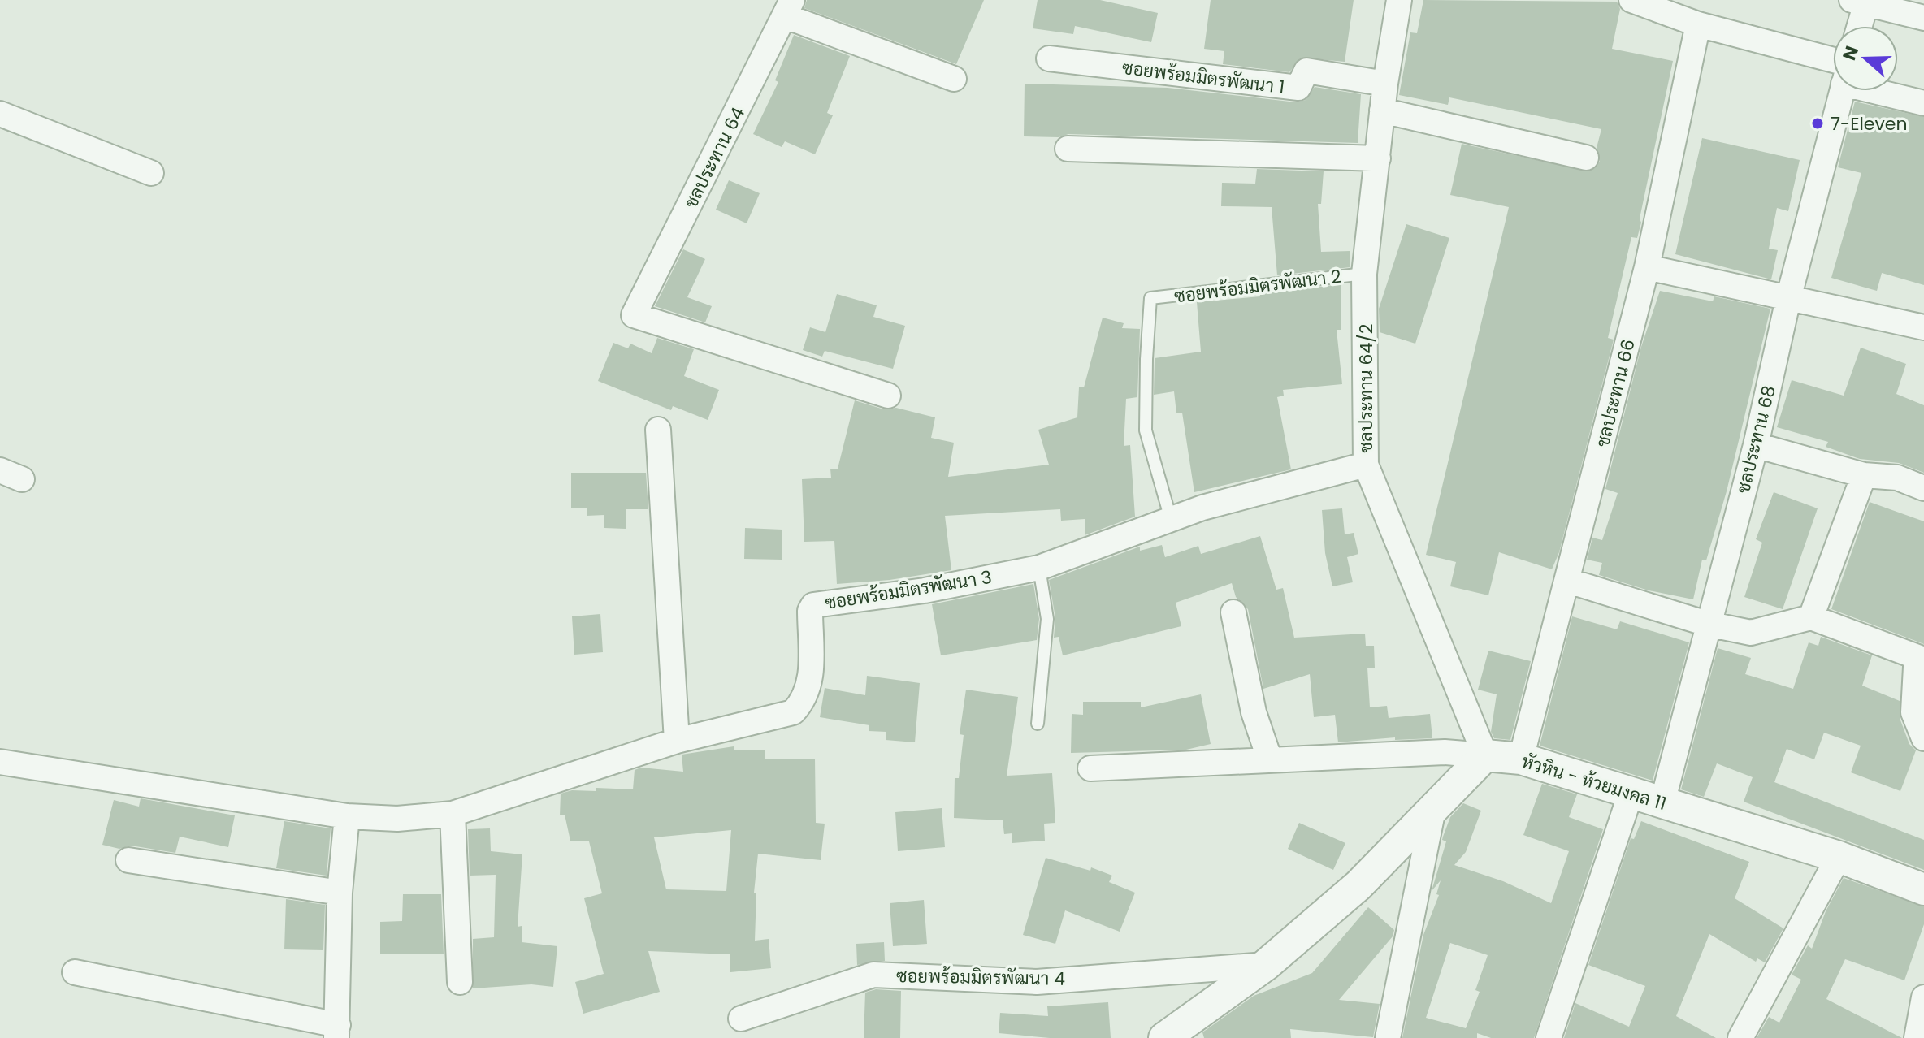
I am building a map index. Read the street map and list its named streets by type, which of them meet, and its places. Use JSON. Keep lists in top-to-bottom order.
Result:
{
  "streets": {
    "street": [
      "ซอยพร้อมมิตรพัฒนา 1",
      "ชลประทาน 64",
      "ชลประทาน 64/2",
      "ชลประทาน 66",
      "ชลประทาน 68",
      "ซอยพร้อมมิตรพัฒนา 3",
      "หัวหิน - ห้วยมงคล 11",
      "ซอยพร้อมมิตรพัฒนา 4"
    ],
    "lane": ["ซอยพร้อมมิตรพัฒนา 2"]
  },
  "crossings": [
    ["ซอยพร้อมมิตรพัฒนา 1", "ชลประทาน 64/2"],
    ["ซอยพร้อมมิตรพัฒนา 2", "ชลประทาน 64/2"],
    ["ซอยพร้อมมิตรพัฒนา 2", "ซอยพร้อมมิตรพัฒนา 3"],
    ["ชลประทาน 64/2", "ซอยพร้อมมิตรพัฒนา 3"],
    ["ชลประทาน 64/2", "หัวหิน - ห้วยมงคล 11"],
    ["ชลประทาน 66", "หัวหิน - ห้วยมงคล 11"],
    ["ชลประทาน 68", "หัวหิน - ห้วยมงคล 11"]
  ],
  "places": ["7-Eleven"],
  "north": "left"
}
